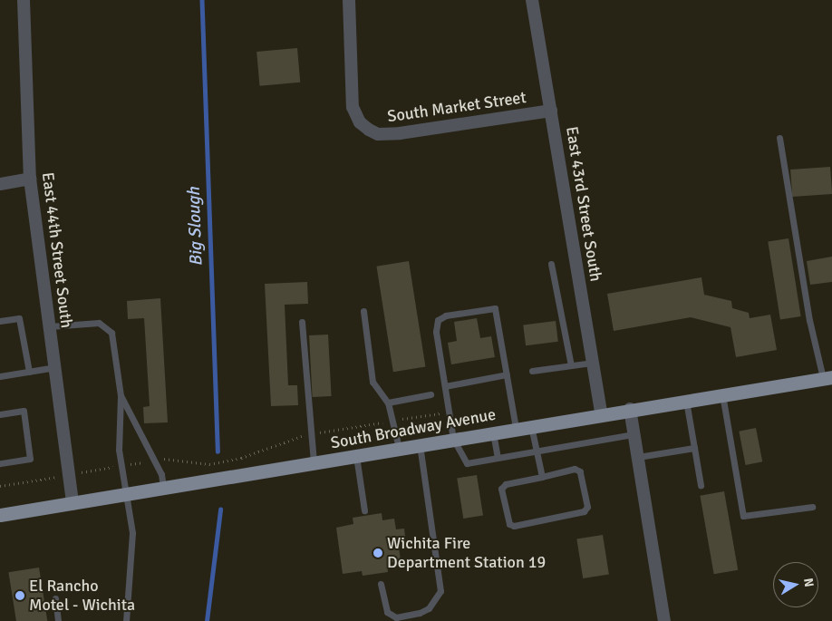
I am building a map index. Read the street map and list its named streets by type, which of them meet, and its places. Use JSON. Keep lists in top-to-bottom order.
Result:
{
  "streets": {
    "main road": ["South Broadway Avenue"],
    "street": ["South Market Street", "East 43rd Street South", "East 44th Street South"]
  },
  "crossings": [
    ["South Market Street", "East 43rd Street South"],
    ["East 43rd Street South", "South Broadway Avenue"],
    ["East 44th Street South", "South Broadway Avenue"]
  ],
  "water": ["Big Slough"],
  "places": ["Wichita Fire Department Station 19", "El Rancho Motel - Wichita"],
  "north": "right"
}
